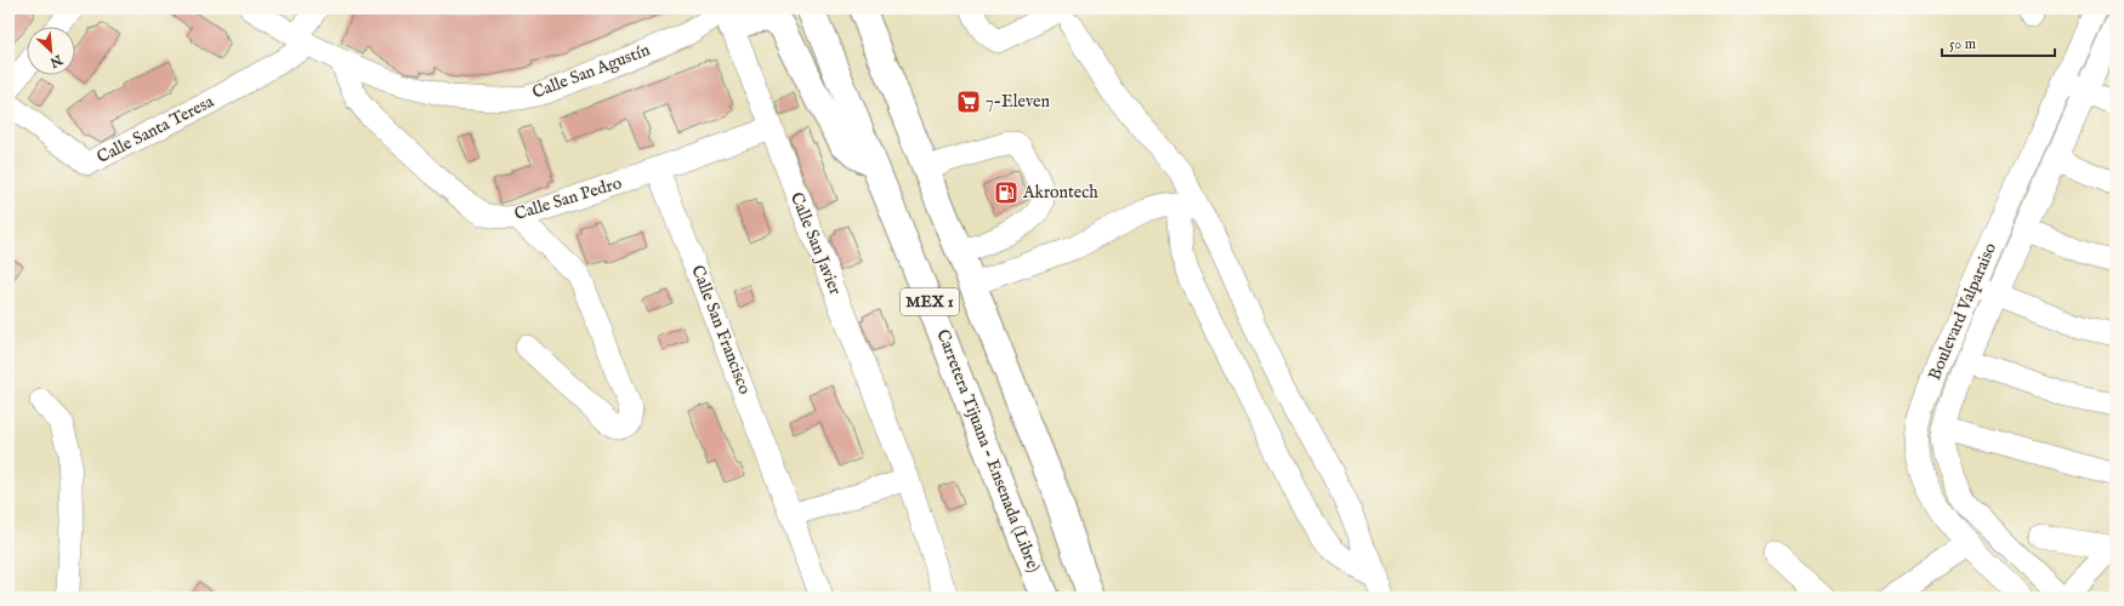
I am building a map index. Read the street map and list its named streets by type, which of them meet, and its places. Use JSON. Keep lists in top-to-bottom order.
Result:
{
  "streets": {
    "highway": ["MEX 1", "Carretera Tijuana - Ensenada (Libre)"],
    "street": [
      "Calle San Agustín",
      "Calle Santa Teresa",
      "Calle San Pedro",
      "Calle San Javier",
      "Boulevard Valparaiso",
      "Calle San Francisco"
    ]
  },
  "crossings": [
    ["Calle San Agustín", "Calle Santa Teresa"],
    ["Calle San Agustín", "Calle San Pedro"],
    ["Calle San Agustín", "Calle San Javier"],
    ["Calle San Pedro", "Calle San Javier"],
    ["Calle San Pedro", "Calle San Francisco"]
  ],
  "places": {
    "supermarket": ["7-Eleven"],
    "fuel station": ["Akrontech"]
  },
  "scale_bar": "50 m",
  "north": "bottom right"
}
